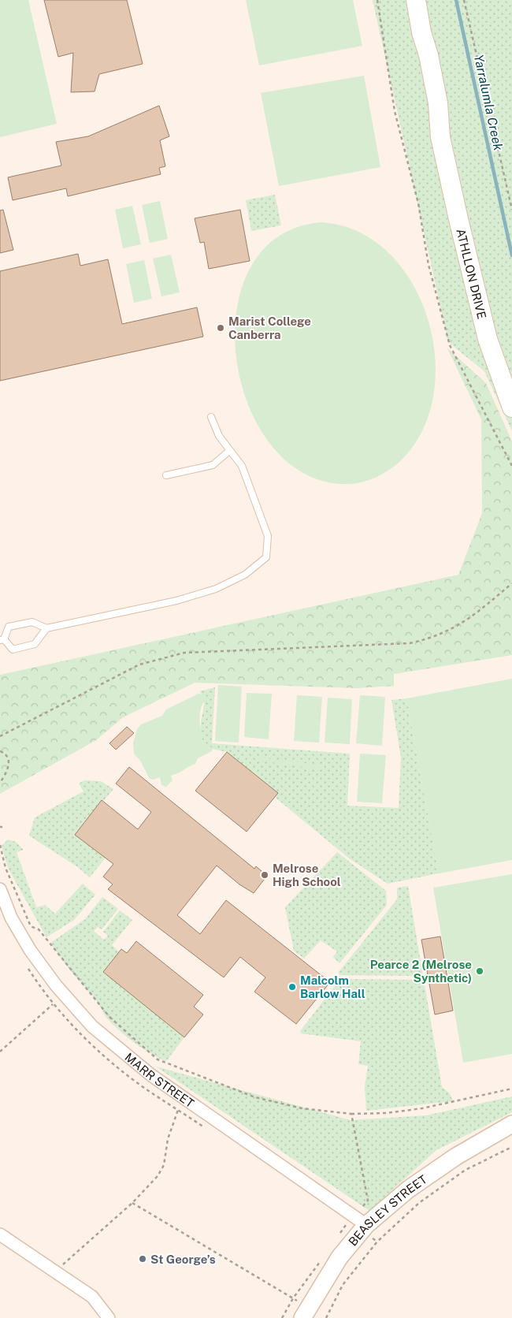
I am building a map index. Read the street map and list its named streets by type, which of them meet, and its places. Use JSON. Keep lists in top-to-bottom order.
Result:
{
  "streets": {
    "main road": ["ATHLLON DRIVE", "BEASLEY STREET"],
    "street": ["MARR STREET"]
  },
  "crossings": [
    ["MARR STREET", "BEASLEY STREET"]
  ],
  "water": ["Yarralumla Creek"],
  "places": [
    "Marist College Canberra",
    "Melrose High School",
    "Pearce 2 (Melrose Synthetic)",
    "Malcolm Barlow Hall",
    "St George’s"
  ]
}
